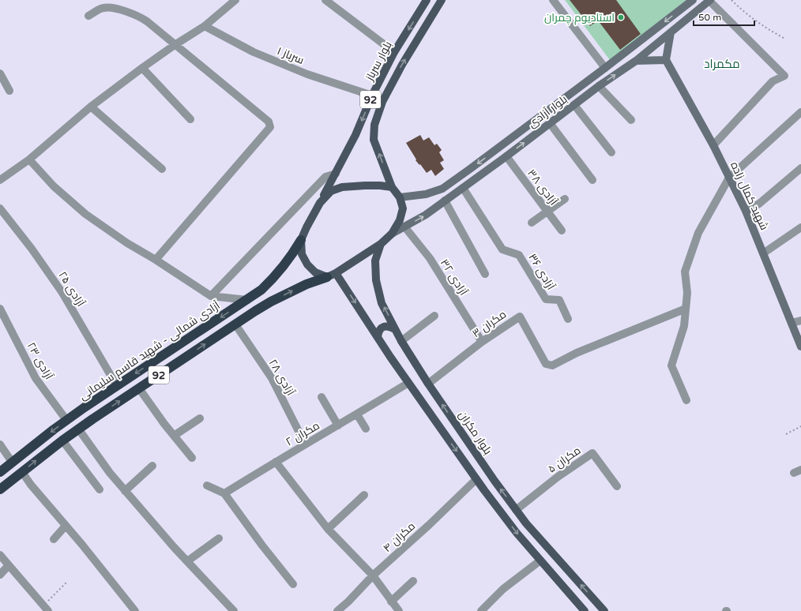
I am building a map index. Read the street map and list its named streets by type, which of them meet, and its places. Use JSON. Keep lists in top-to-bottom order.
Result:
{
  "streets": {
    "highway": ["92", "آزادی شمالی - شهید قاسم سلیمانی"],
    "main road": [
      "بلوار سرباز",
      "بلوار آزادی",
      "شهید کمال زاده",
      "بلوار مکران"
    ],
    "street": [
      "سرباز ۱",
      "آزادی ۳۸",
      "آزادی ۳۶",
      "آزادی ۳۲",
      "آزادی ۲۵",
      "مکران ۳",
      "آزادی ۲۳",
      "آزادی ۲۸",
      "مکران ۲",
      "مکران ۵",
      "مکران ۴"
    ]
  },
  "crossings": [
    ["سرباز ۱", "بلوار سرباز"],
    ["بلوار سرباز", "92"],
    ["بلوار سرباز", "بلوار آزادی"],
    ["بلوار سرباز", "آزادی شمالی - شهید قاسم سلیمانی"],
    ["بلوار سرباز", "بلوار مکران"],
    ["92", "بلوار آزادی"],
    ["92", "آزادی شمالی - شهید قاسم سلیمانی"],
    ["92", "آزادی ۲۸"],
    ["92", "بلوار مکران"],
    ["بلوار آزادی", "آزادی ۳۸"],
    ["بلوار آزادی", "آزادی ۳۶"],
    ["بلوار آزادی", "آزادی ۳۲"],
    ["بلوار آزادی", "آزادی شمالی - شهید قاسم سلیمانی"],
    ["بلوار آزادی", "بلوار مکران"],
    ["آزادی ۳۲", "مکران ۳"],
    ["آزادی ۲۵", "آزادی شمالی - شهید قاسم سلیمانی"],
    ["مکران ۳", "بلوار مکران"],
    ["آزادی شمالی - شهید قاسم سلیمانی", "آزادی ۲۳"],
    ["آزادی شمالی - شهید قاسم سلیمانی", "بلوار مکران"],
    ["آزادی ۲۸", "مکران ۲"],
    ["بلوار مکران", "مکران ۵"]
  ],
  "districts": ["مکمراد"],
  "places": ["استادیوم چمران"],
  "scale_bar": "50 m"
}
